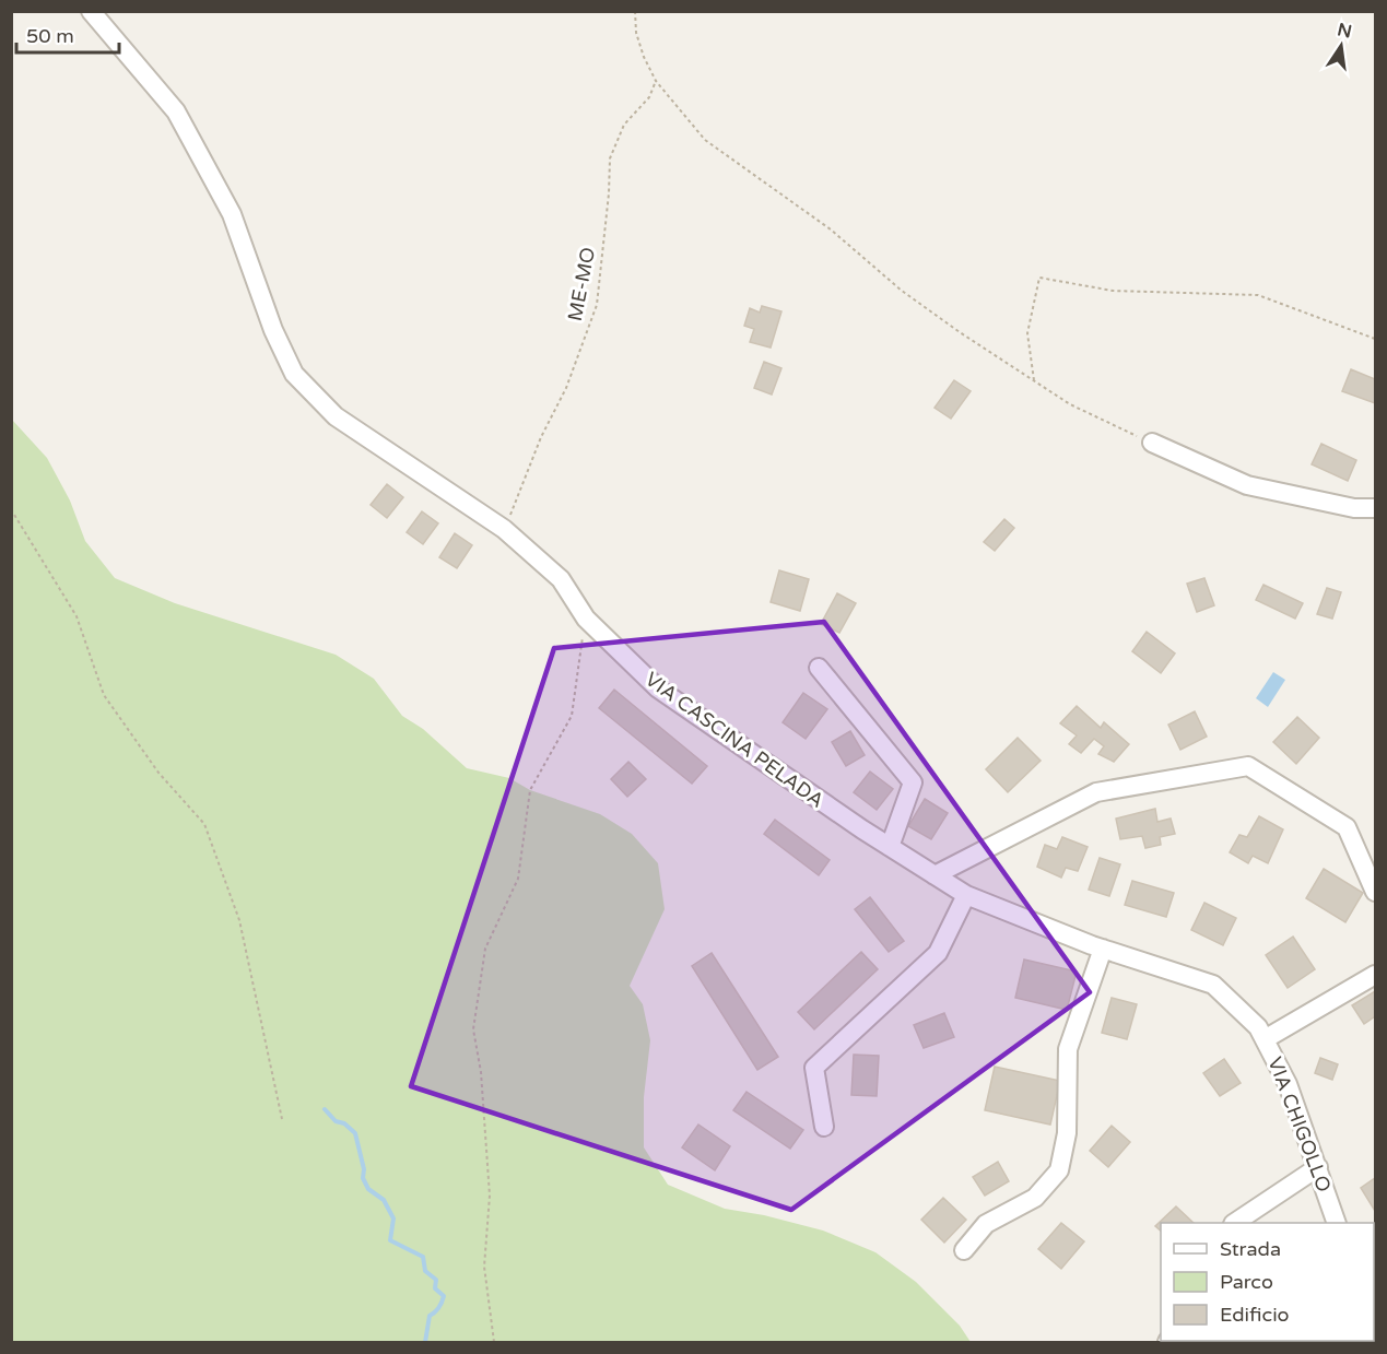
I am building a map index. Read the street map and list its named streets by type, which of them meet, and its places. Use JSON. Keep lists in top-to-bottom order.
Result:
{
  "streets": {
    "street": ["VIA CASCINA PELADA", "VIA CHIGOLLO"],
    "path": ["ME-MO"]
  },
  "crossings": [
    ["ME-MO", "VIA CASCINA PELADA"],
    ["VIA CASCINA PELADA", "VIA CHIGOLLO"]
  ],
  "legend": ["Strada", "Parco", "Edificio"],
  "scale_bar": "50 m",
  "north": "top"
}
